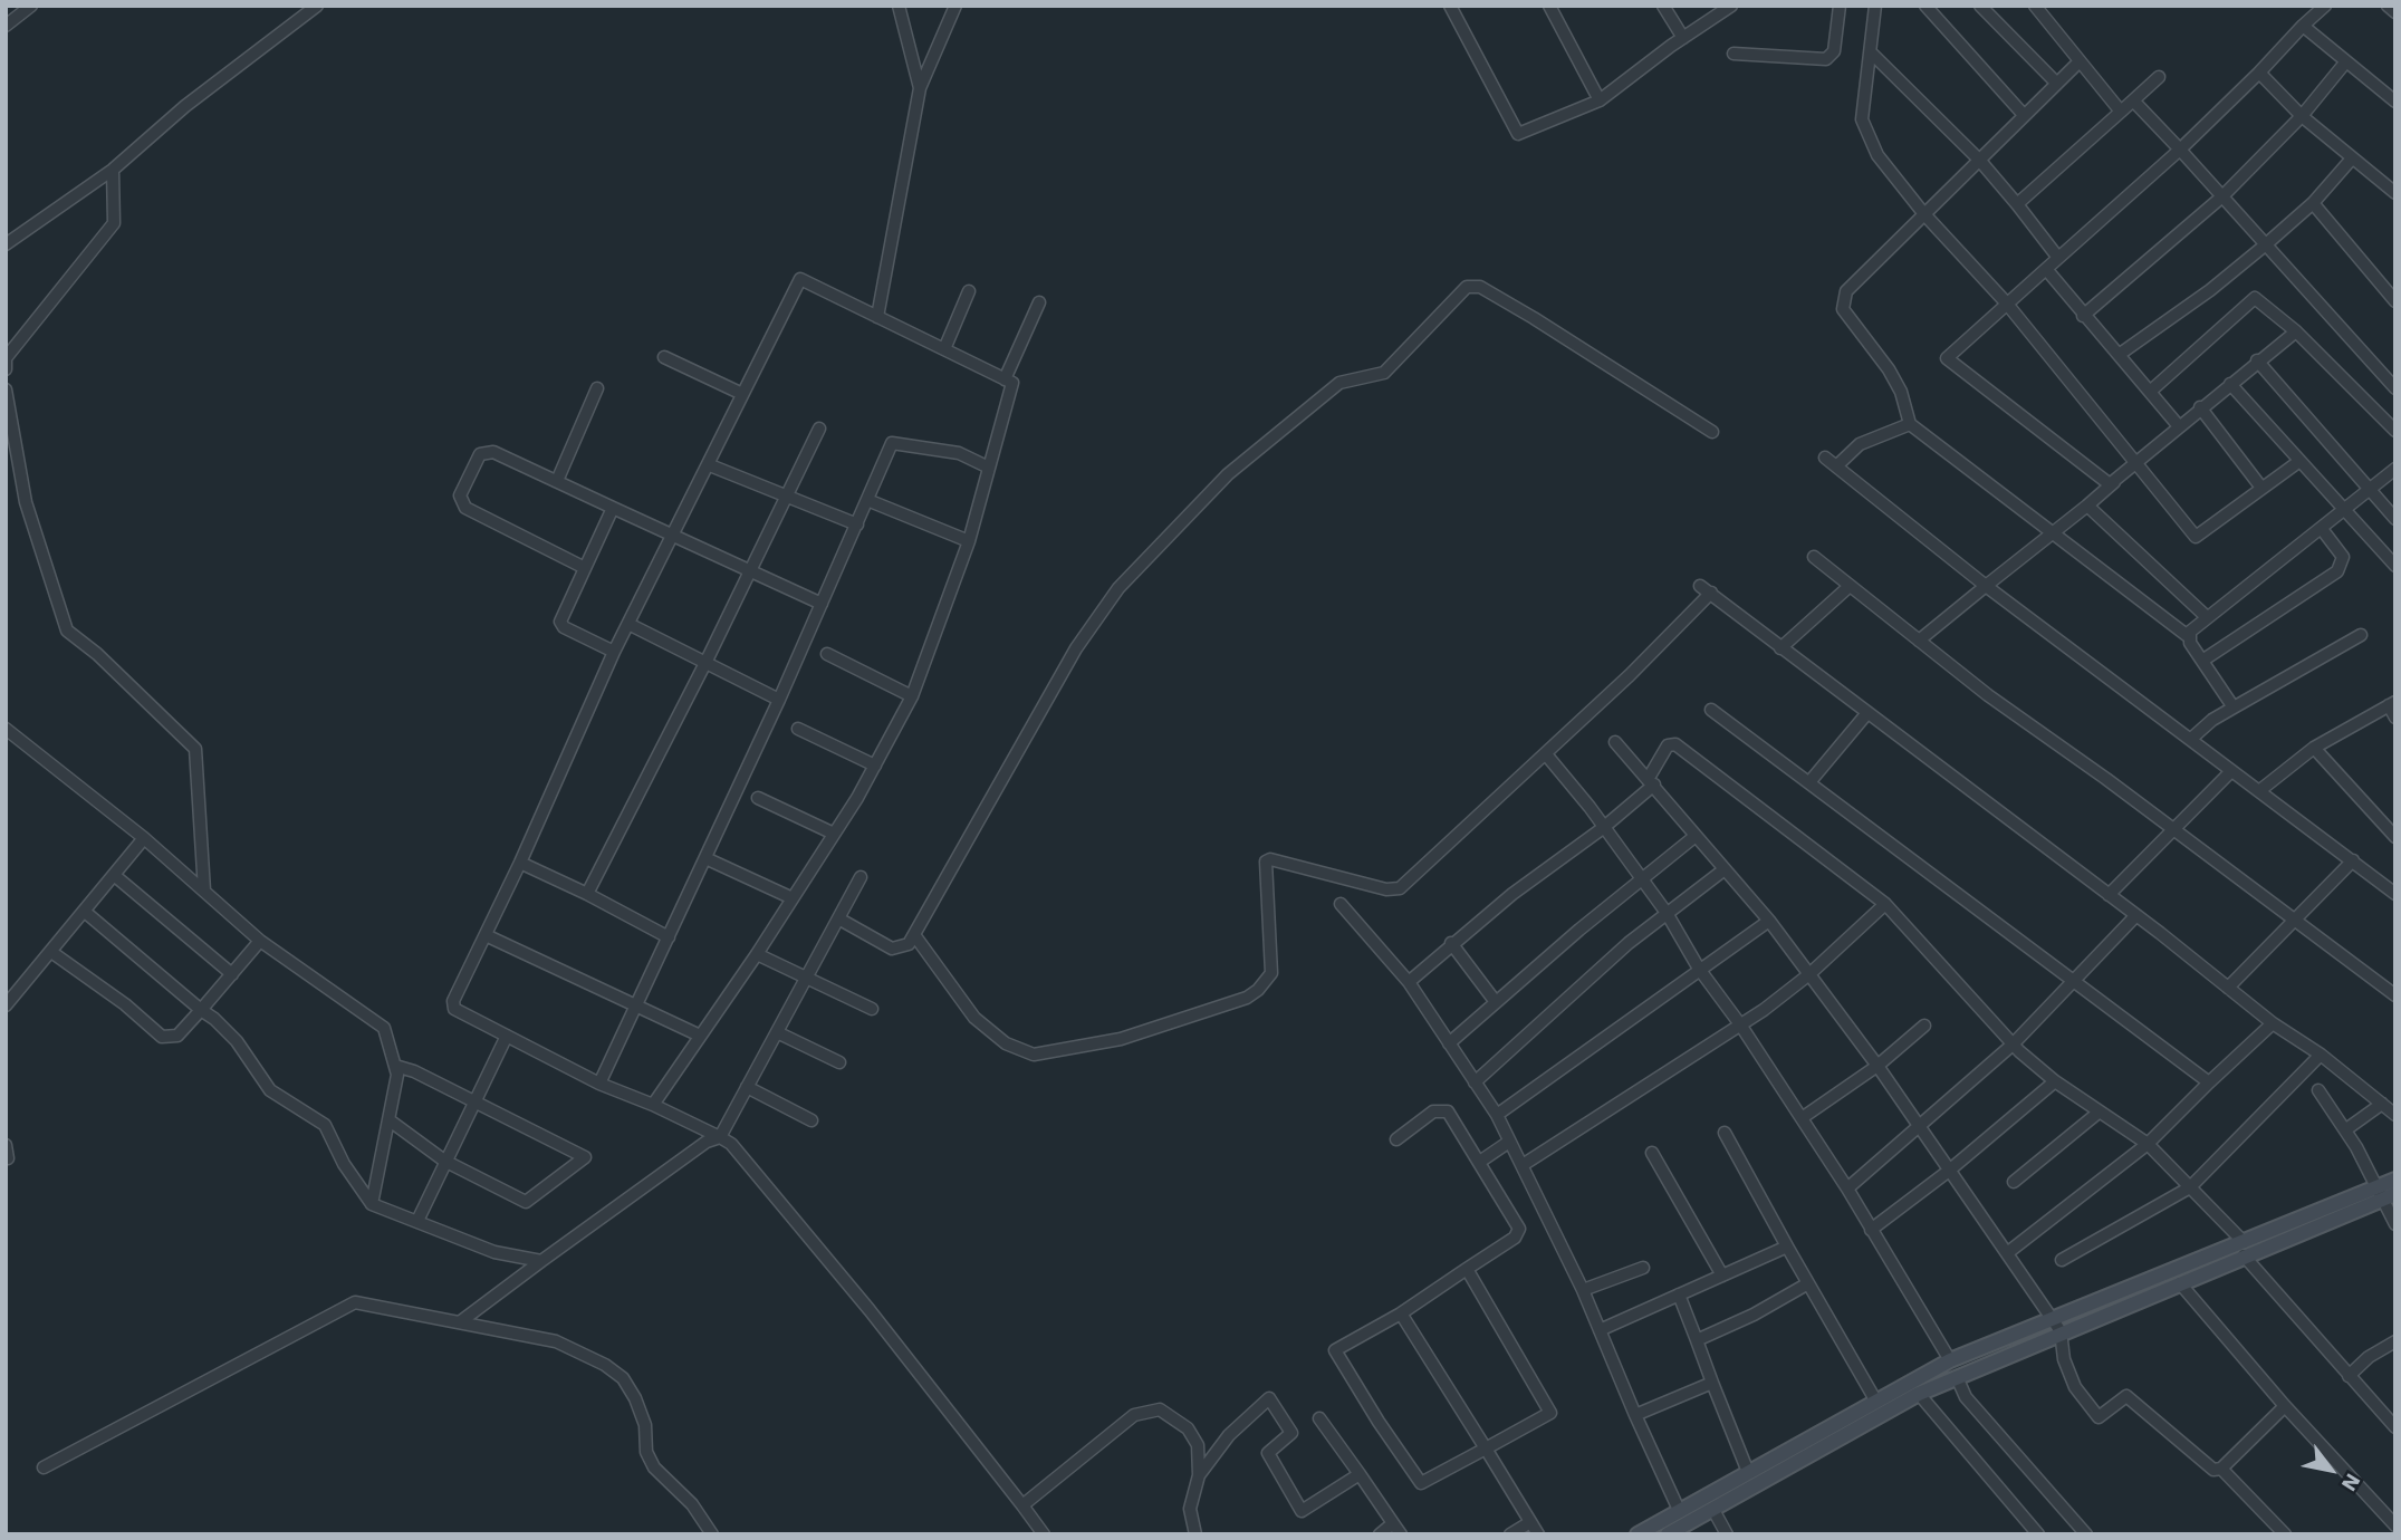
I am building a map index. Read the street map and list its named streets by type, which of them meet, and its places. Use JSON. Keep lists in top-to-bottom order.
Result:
{
  "north": "bottom right"
}
